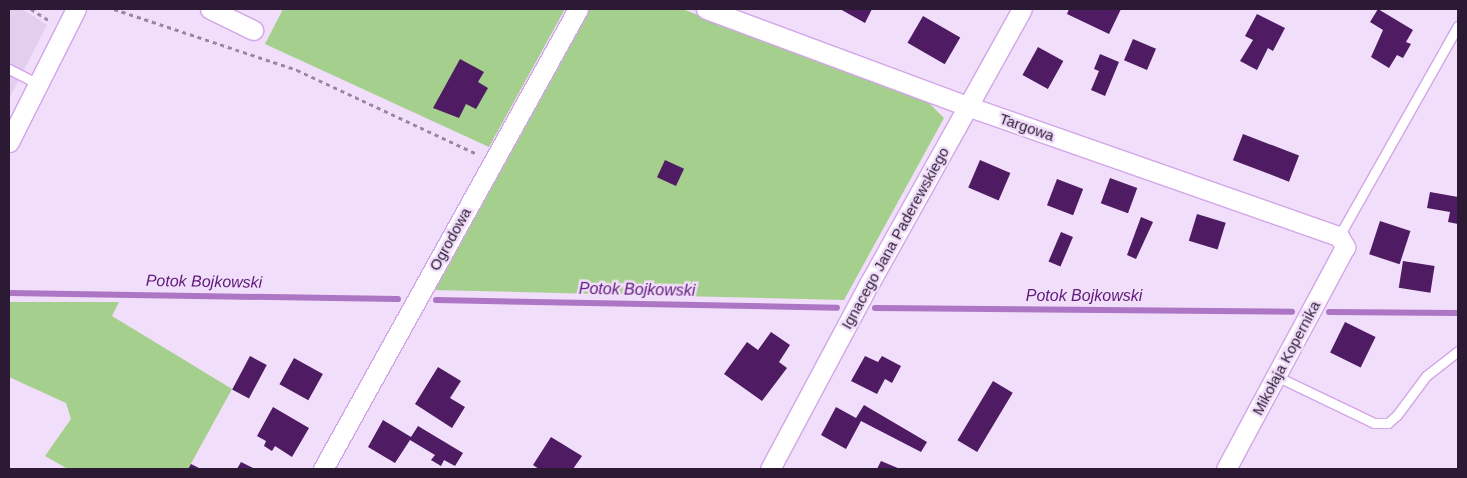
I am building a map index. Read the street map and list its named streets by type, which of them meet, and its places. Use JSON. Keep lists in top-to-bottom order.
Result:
{
  "streets": {
    "street": [
      "Targowa",
      "Ignacego Jana Paderewskiego",
      "Ogrodowa",
      "Mikołaja Kopernika"
    ]
  },
  "crossings": [
    ["Targowa", "Ignacego Jana Paderewskiego"],
    ["Targowa", "Mikołaja Kopernika"]
  ],
  "water": ["Potok Bojkowski"]
}
